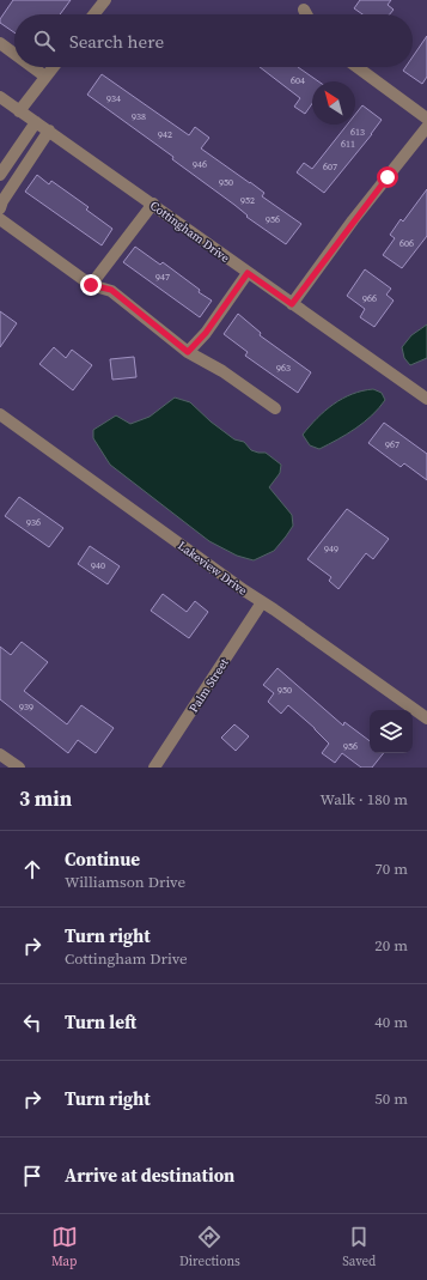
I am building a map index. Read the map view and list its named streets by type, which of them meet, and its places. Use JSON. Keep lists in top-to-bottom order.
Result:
{
  "streets": {
    "street": ["Cottingham Drive", "Lakeview Drive", "Palm Street"]
  },
  "crossings": [
    ["Lakeview Drive", "Palm Street"]
  ],
  "house_numbers": [
    "604",
    "934",
    "938",
    "613",
    "942",
    "611",
    "946",
    "607",
    "950",
    "952",
    "956",
    "606",
    "947",
    "966",
    "963",
    "967",
    "936",
    "949",
    "940",
    "950",
    "939",
    "956"
  ],
  "north": "top left",
  "page": {
    "search": "Search here",
    "heading": ["3 min", "Walk · 180 m"],
    "list": [
      ["Continue", "Williamson Drive", "70 m"],
      ["Turn right", "Cottingham Drive", "20 m"],
      ["Turn left", "40 m"],
      ["Turn right", "50 m"],
      "Arrive at destination"
    ],
    "nav": ["Map", "Directions", "Saved"]
  }
}
